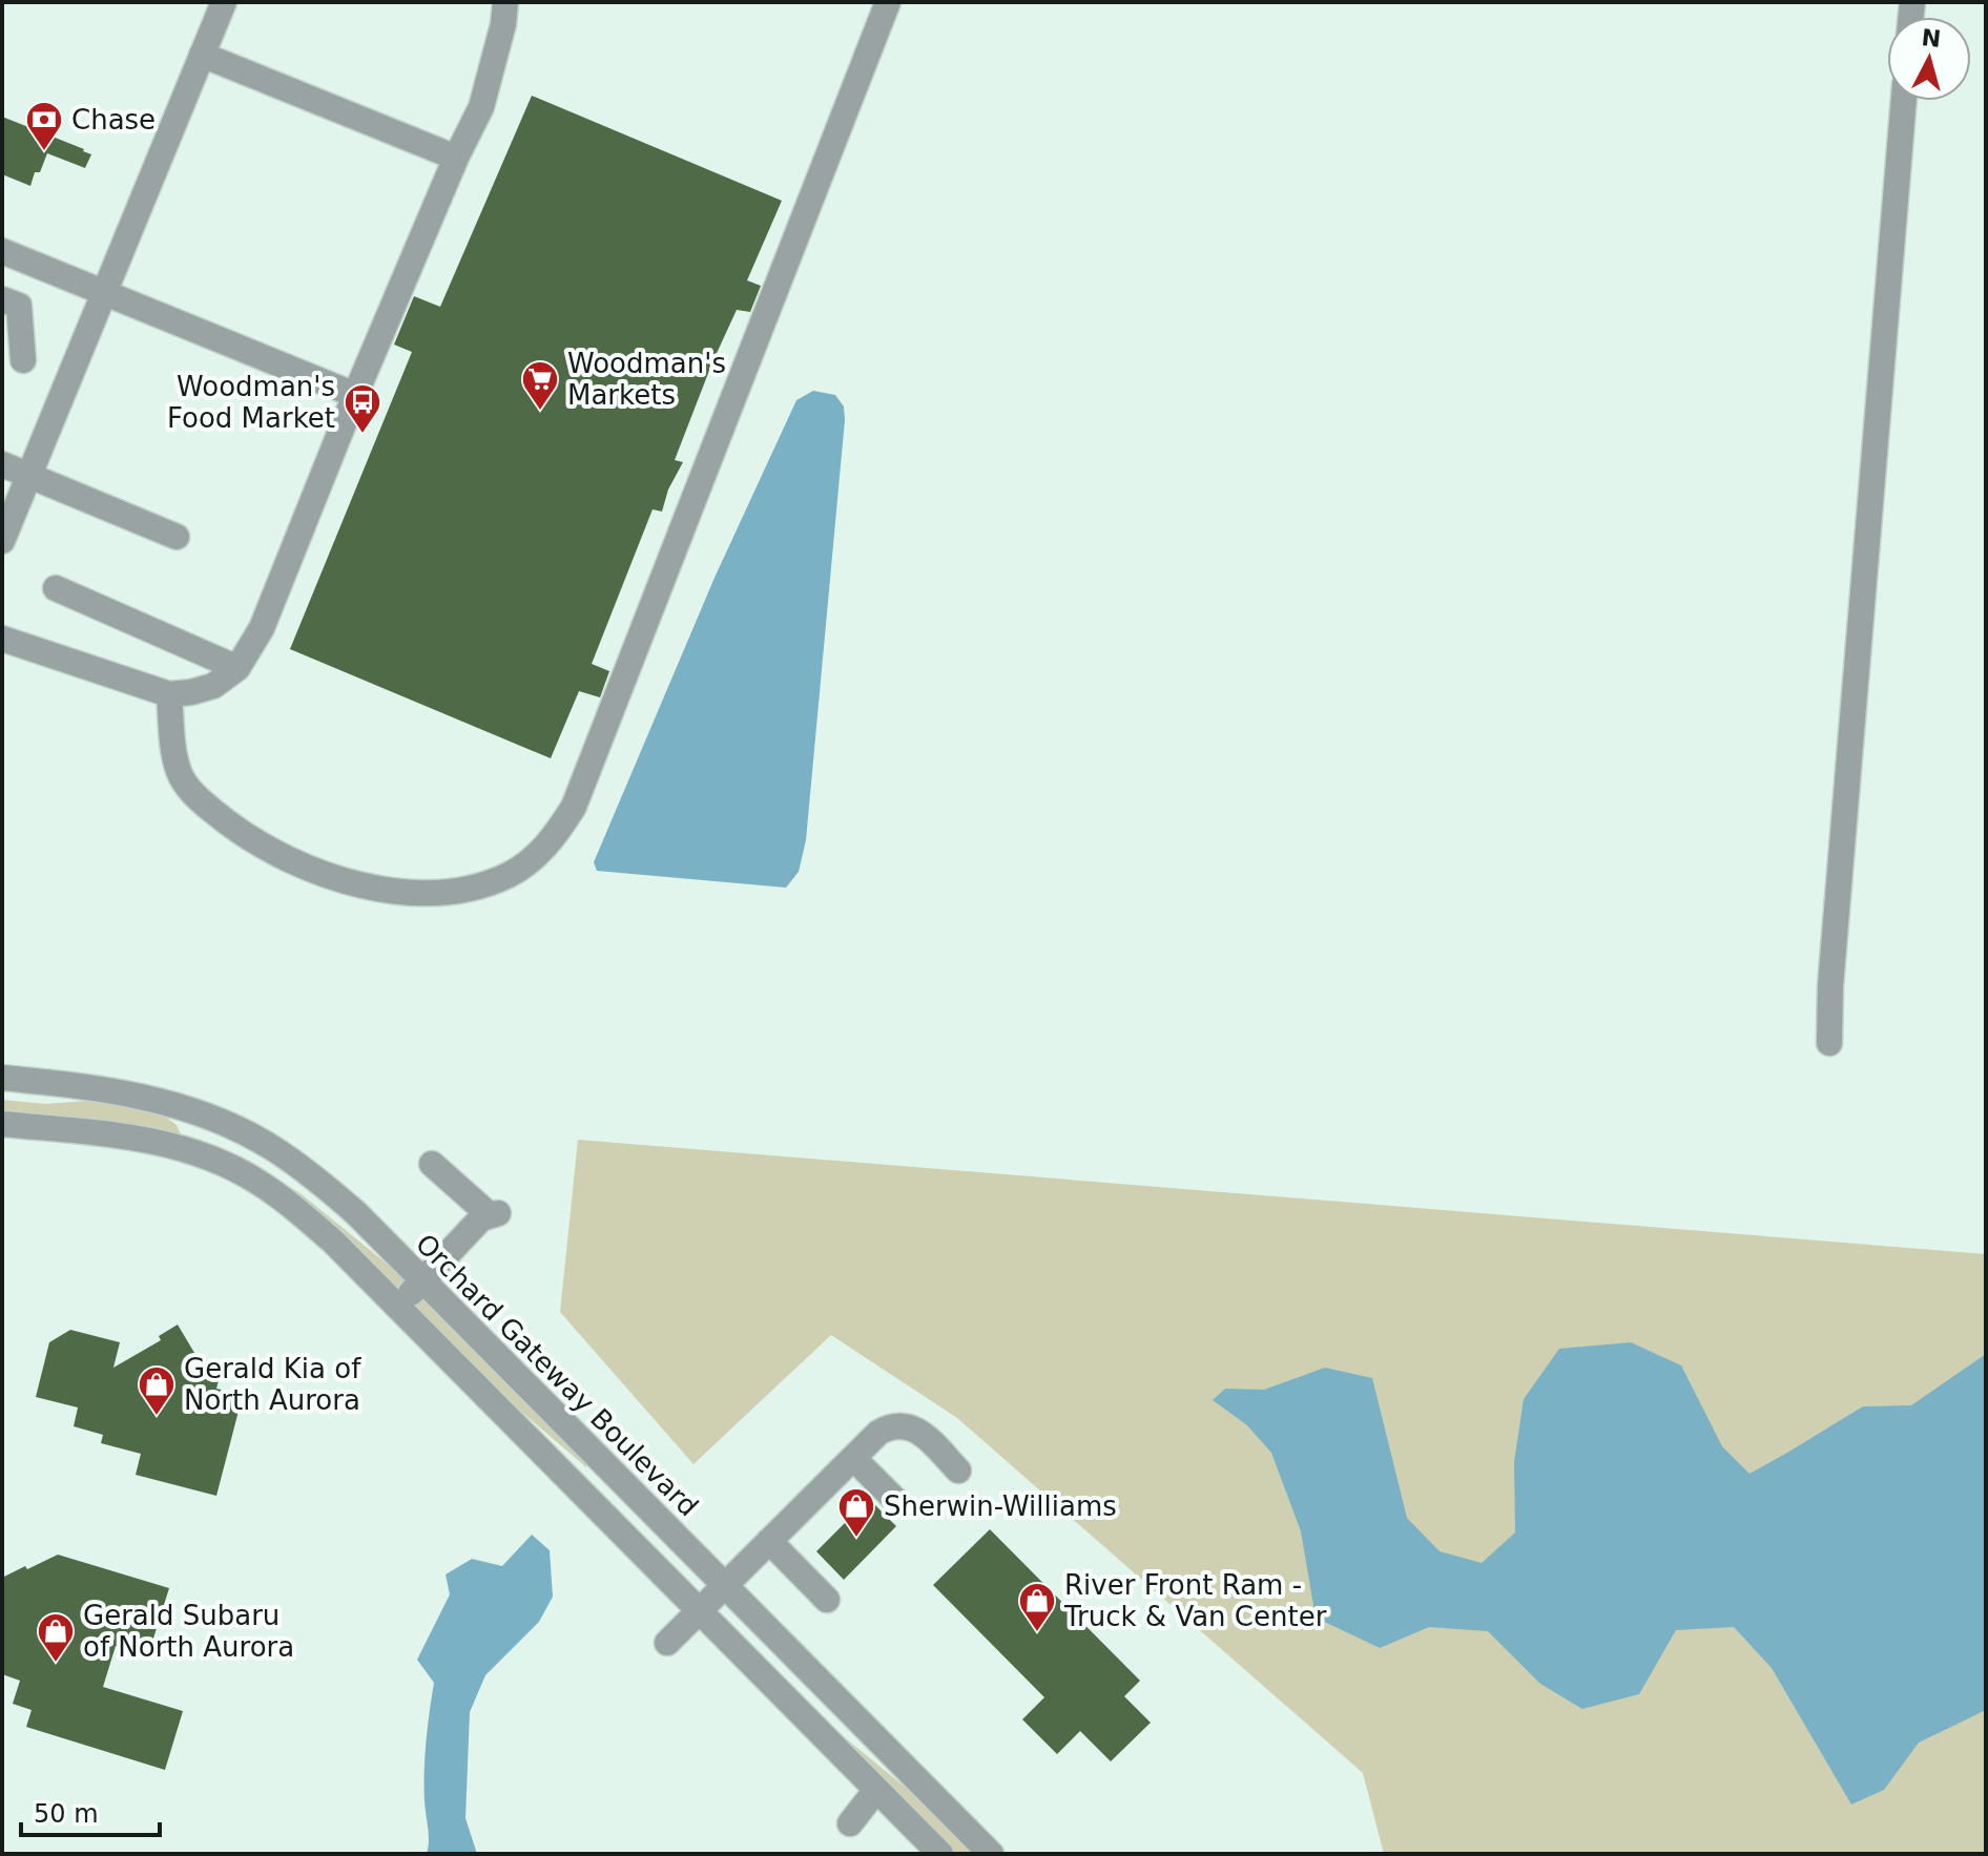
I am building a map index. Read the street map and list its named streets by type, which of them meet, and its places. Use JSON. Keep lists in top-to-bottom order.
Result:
{
  "streets": {
    "street": ["Orchard Gateway Boulevard"]
  },
  "places": {
    "bank": ["Chase"],
    "supermarket": ["Woodman's Markets"],
    "bus stop": ["Woodman's Food Market"],
    "shop": [
      "Gerald Kia of North Aurora",
      "Sherwin-Williams",
      "River Front Ram - Truck & Van Center",
      "Gerald Subaru of North Aurora"
    ]
  },
  "scale_bar": "50 m",
  "north": "top"
}
